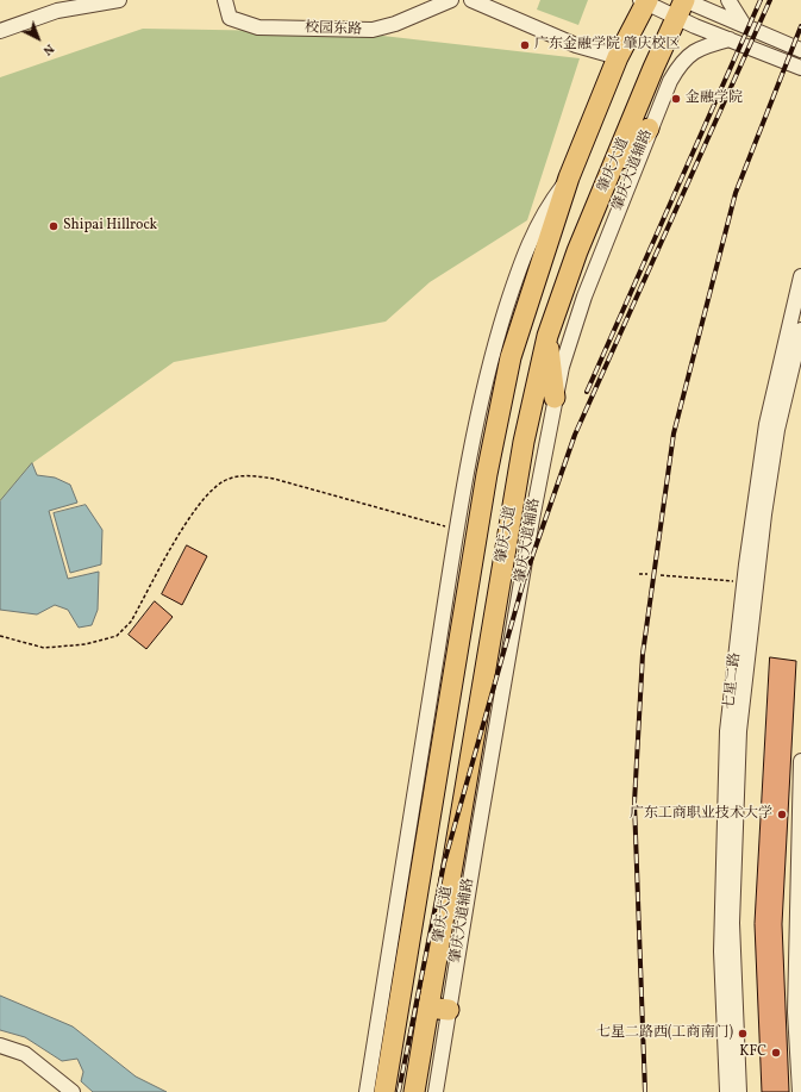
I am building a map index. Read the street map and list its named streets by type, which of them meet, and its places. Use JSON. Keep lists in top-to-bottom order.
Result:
{
  "streets": {
    "highway": ["肇庆大道"],
    "street": ["校园东路", "肇庆大道辅路", "七星二路"]
  },
  "places": [
    "广东金融学院 肇庆校区",
    "金融学院",
    "Shipai Hillrock",
    "广东工商职业技术大学",
    "七星二路西(工商南门)",
    "KFC"
  ],
  "north": "bottom right"
}
